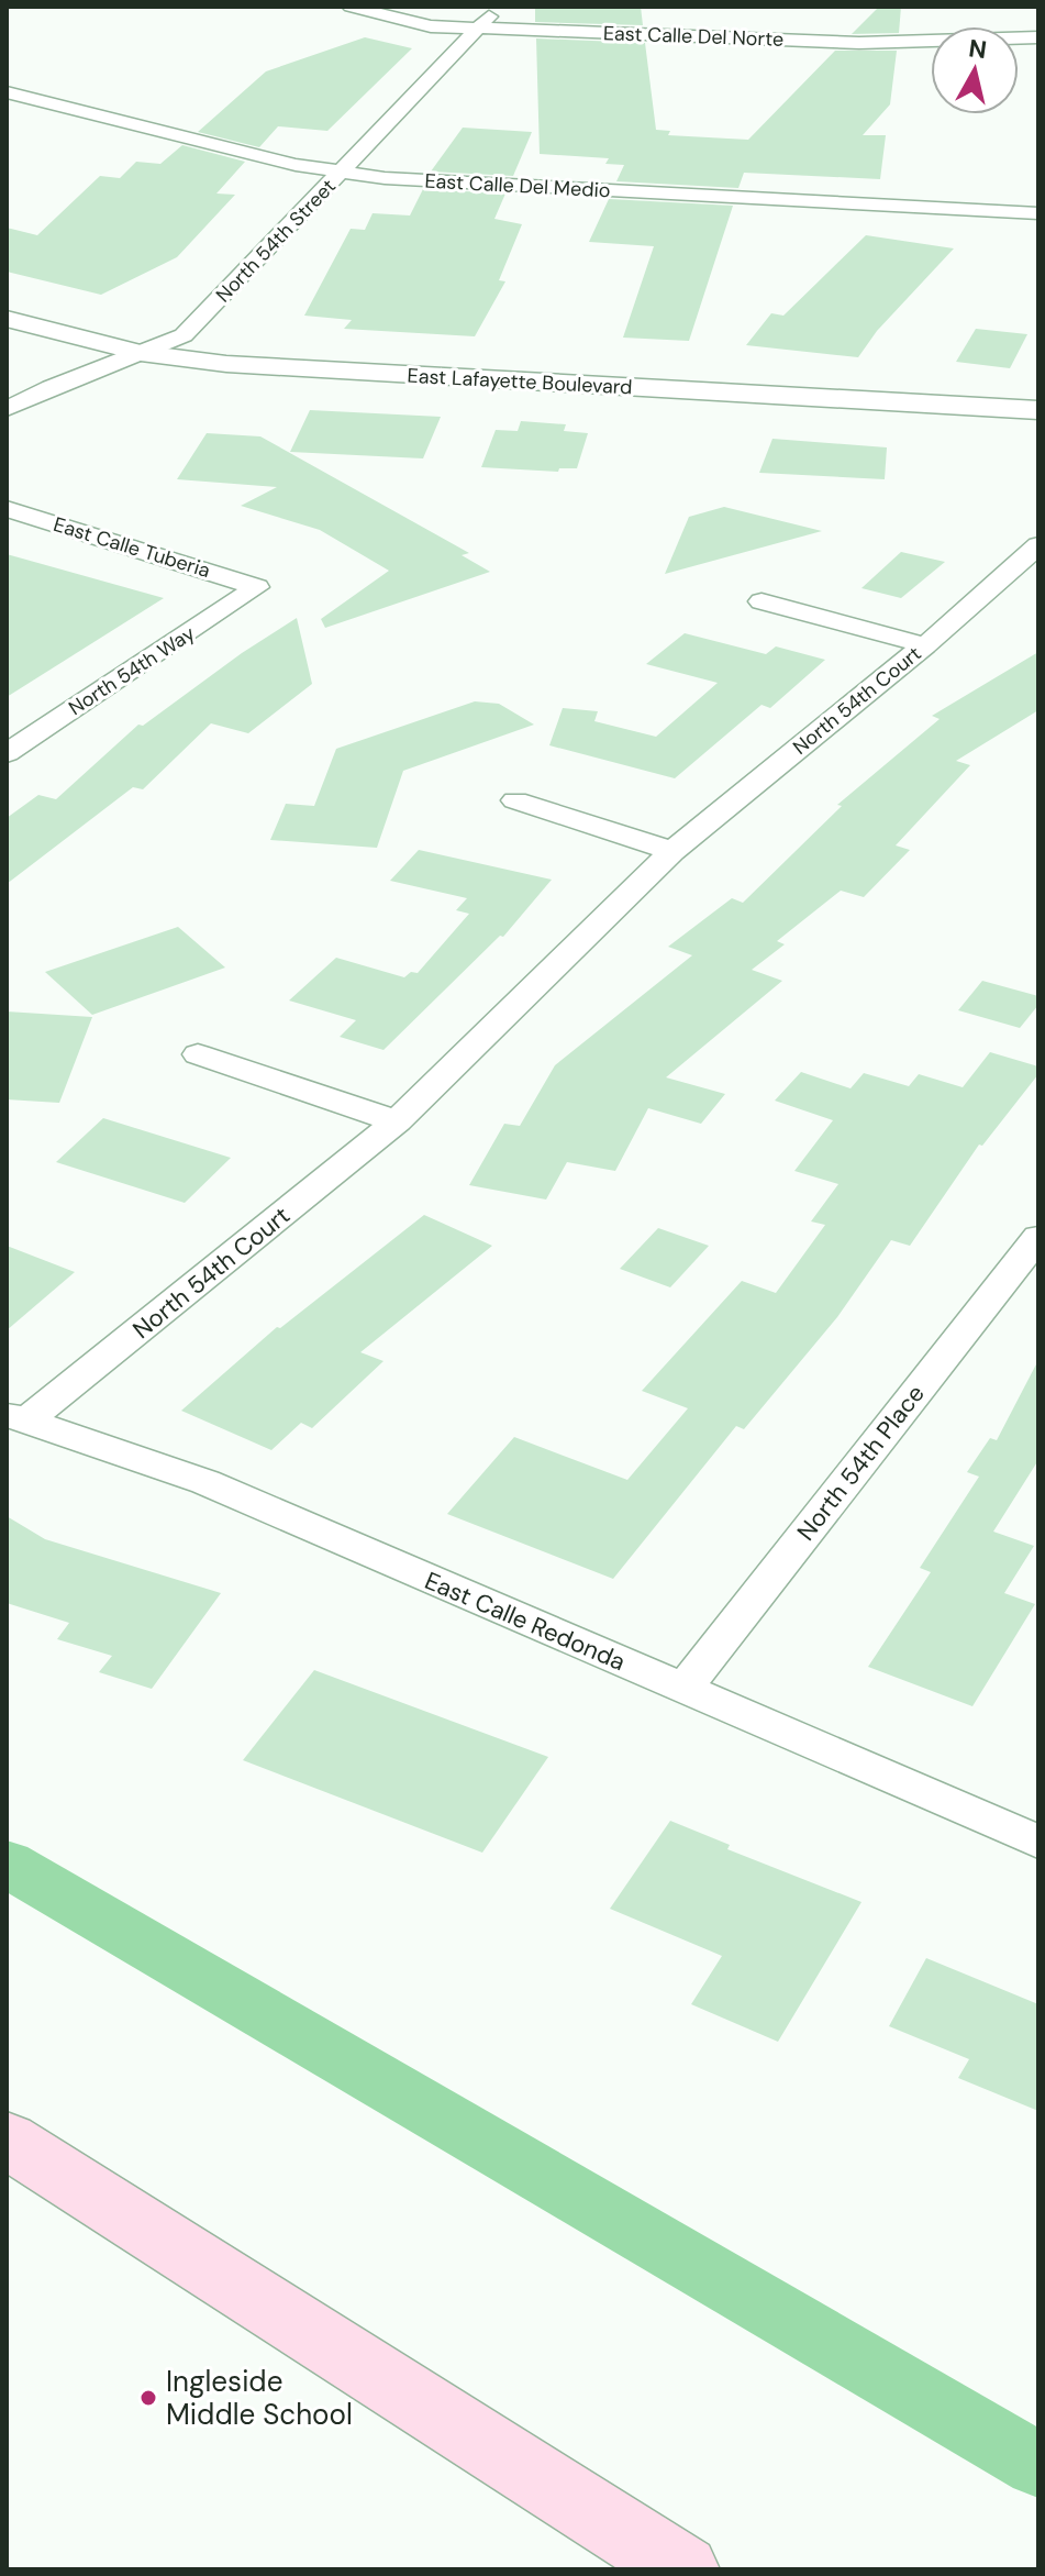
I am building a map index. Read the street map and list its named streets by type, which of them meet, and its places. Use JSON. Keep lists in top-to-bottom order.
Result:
{
  "streets": {
    "street": [
      "East Calle Del Norte",
      "East Calle Del Medio",
      "North 54th Street",
      "East Lafayette Boulevard",
      "East Calle Tuberia",
      "North 54th Way",
      "North 54th Court",
      "North 54th Place",
      "East Calle Redonda"
    ]
  },
  "crossings": [
    ["East Calle Del Norte", "North 54th Street"],
    ["East Calle Del Medio", "North 54th Street"],
    ["North 54th Street", "East Lafayette Boulevard"],
    ["East Calle Tuberia", "North 54th Way"],
    ["North 54th Court", "East Calle Redonda"],
    ["North 54th Place", "East Calle Redonda"]
  ],
  "places": ["Ingleside Middle School"],
  "north": "top"
}
